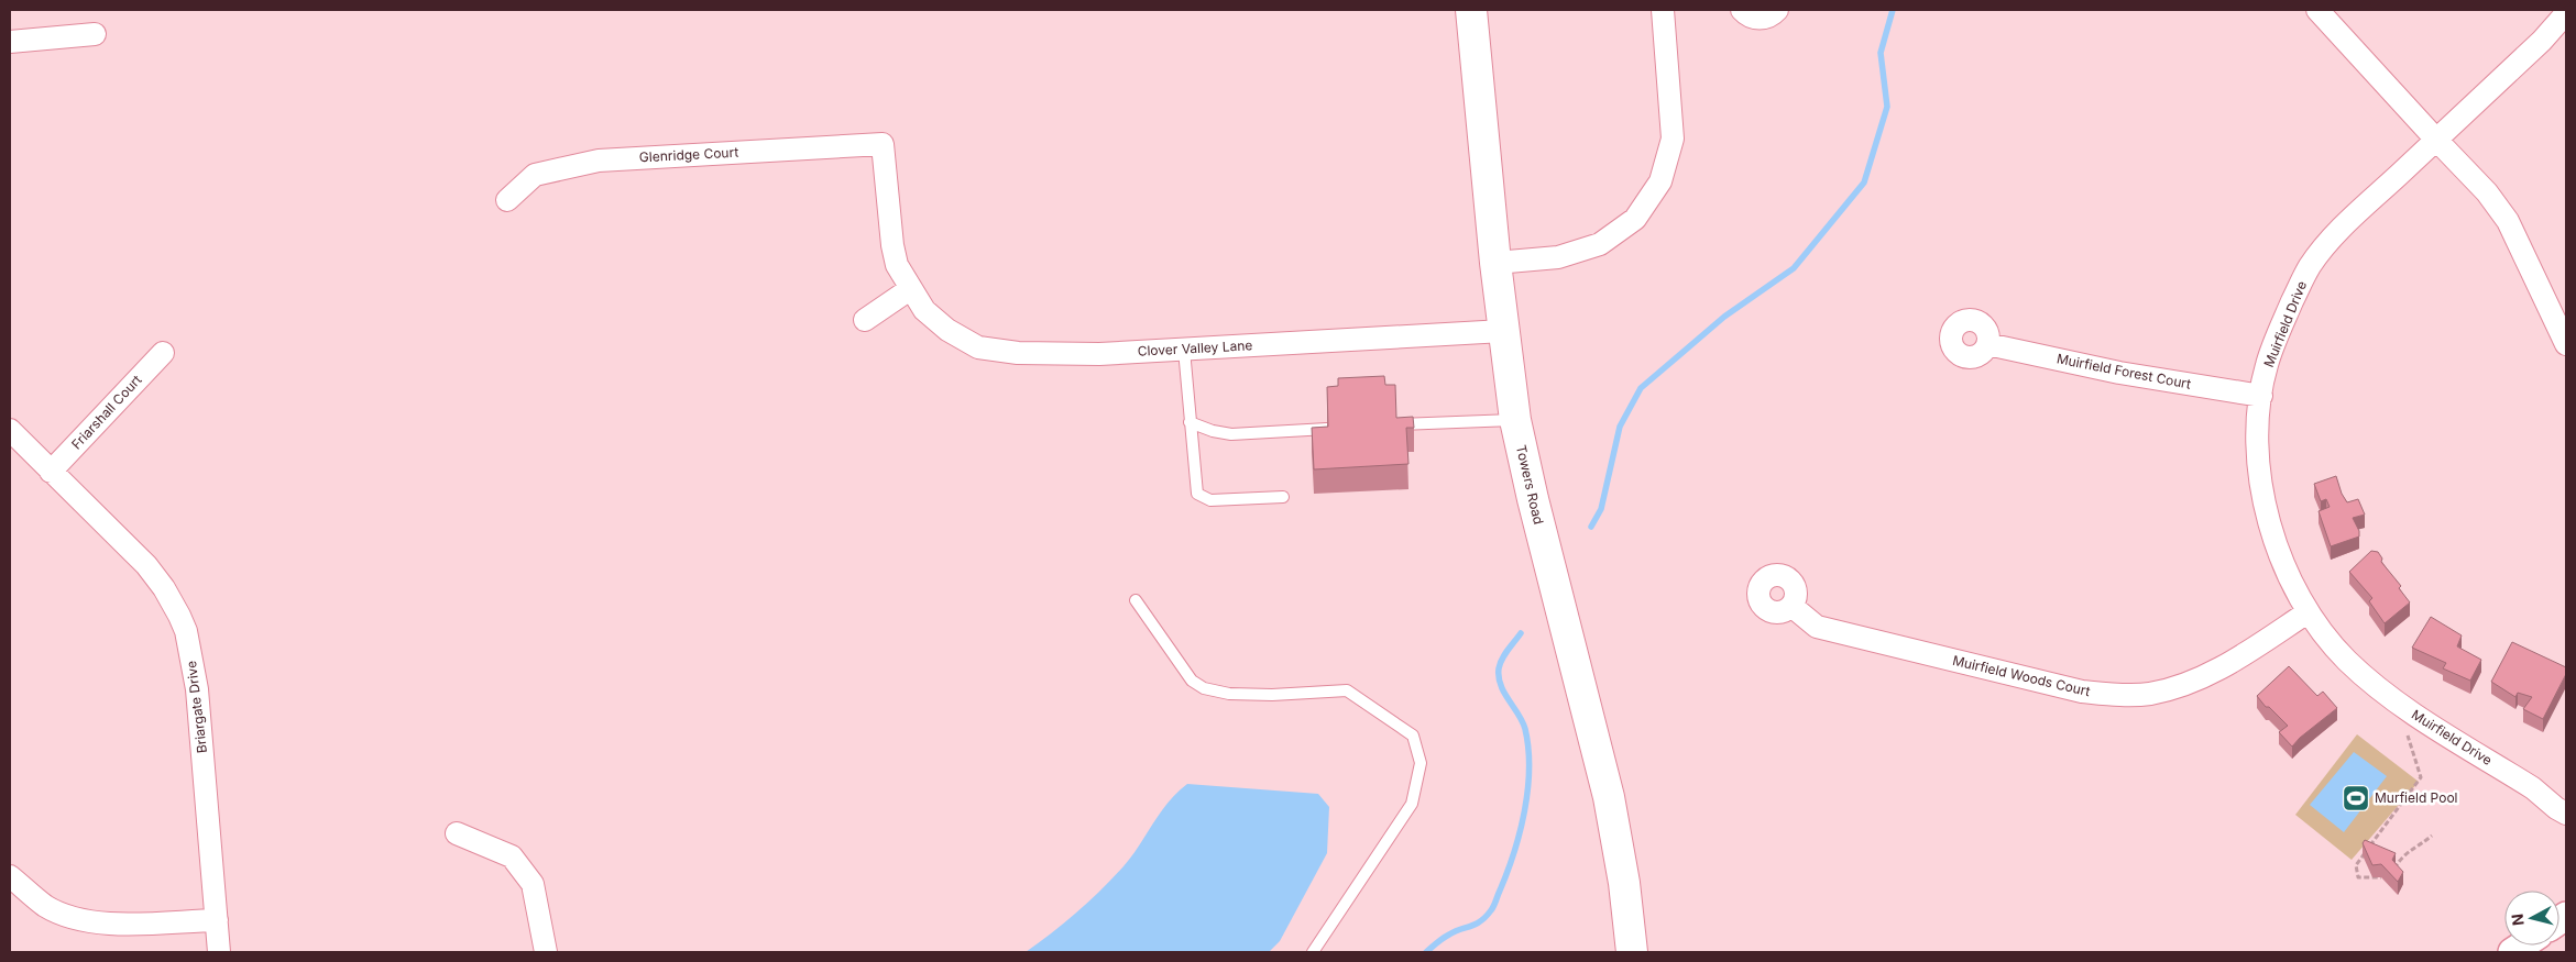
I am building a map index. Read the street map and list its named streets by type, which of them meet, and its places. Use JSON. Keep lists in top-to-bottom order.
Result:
{
  "streets": {
    "main road": ["Towers Road"],
    "street": [
      "Glenridge Court",
      "Muirfield Drive",
      "Clover Valley Lane",
      "Muirfield Forest Court",
      "Friarshall Court",
      "Muirfield Woods Court",
      "Briargate Drive"
    ]
  },
  "crossings": [
    ["Glenridge Court", "Clover Valley Lane"],
    ["Muirfield Drive", "Muirfield Forest Court"],
    ["Muirfield Drive", "Muirfield Woods Court"],
    ["Clover Valley Lane", "Towers Road"],
    ["Friarshall Court", "Briargate Drive"]
  ],
  "places": {
    "sports": ["Murfield Pool"]
  },
  "north": "left"
}
